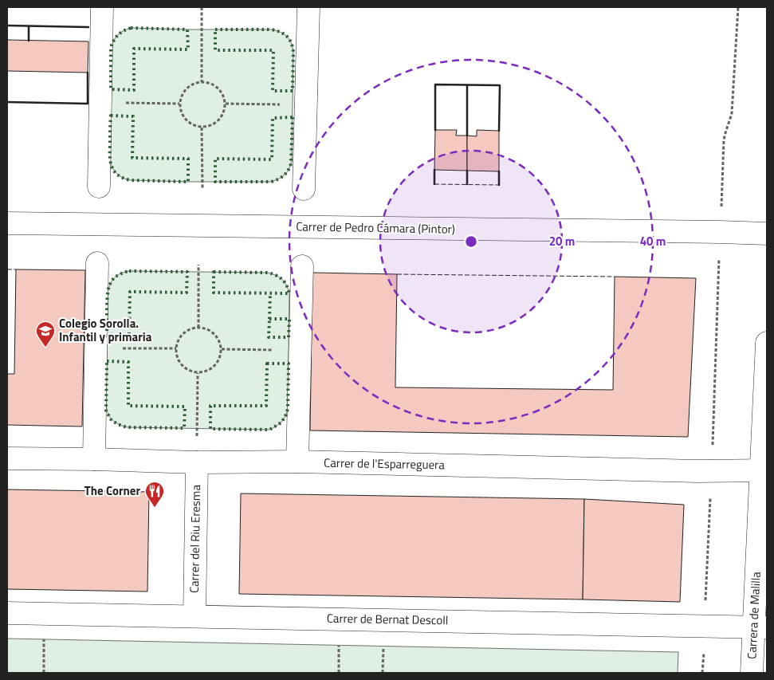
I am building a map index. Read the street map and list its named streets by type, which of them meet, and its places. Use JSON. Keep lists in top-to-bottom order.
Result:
{
  "streets": {
    "street": [
      "Carrer de Pedro Cámara (Pintor)",
      "Carrer de l'Esparreguera",
      "Carrer del Riu Eresma",
      "Carrera de Malilla",
      "Carrer de Bernat Descoll"
    ]
  },
  "crossings": [
    ["Carrer de l'Esparreguera", "Carrer del Riu Eresma"],
    ["Carrer de l'Esparreguera", "Carrera de Malilla"],
    ["Carrer del Riu Eresma", "Carrer de Bernat Descoll"],
    ["Carrera de Malilla", "Carrer de Bernat Descoll"]
  ],
  "places": {
    "school or university": ["Colegio Sorolla. Infantil y primaria"],
    "restaurant": ["The Corner"]
  },
  "rings": ["20 m", "40 m"]
}
